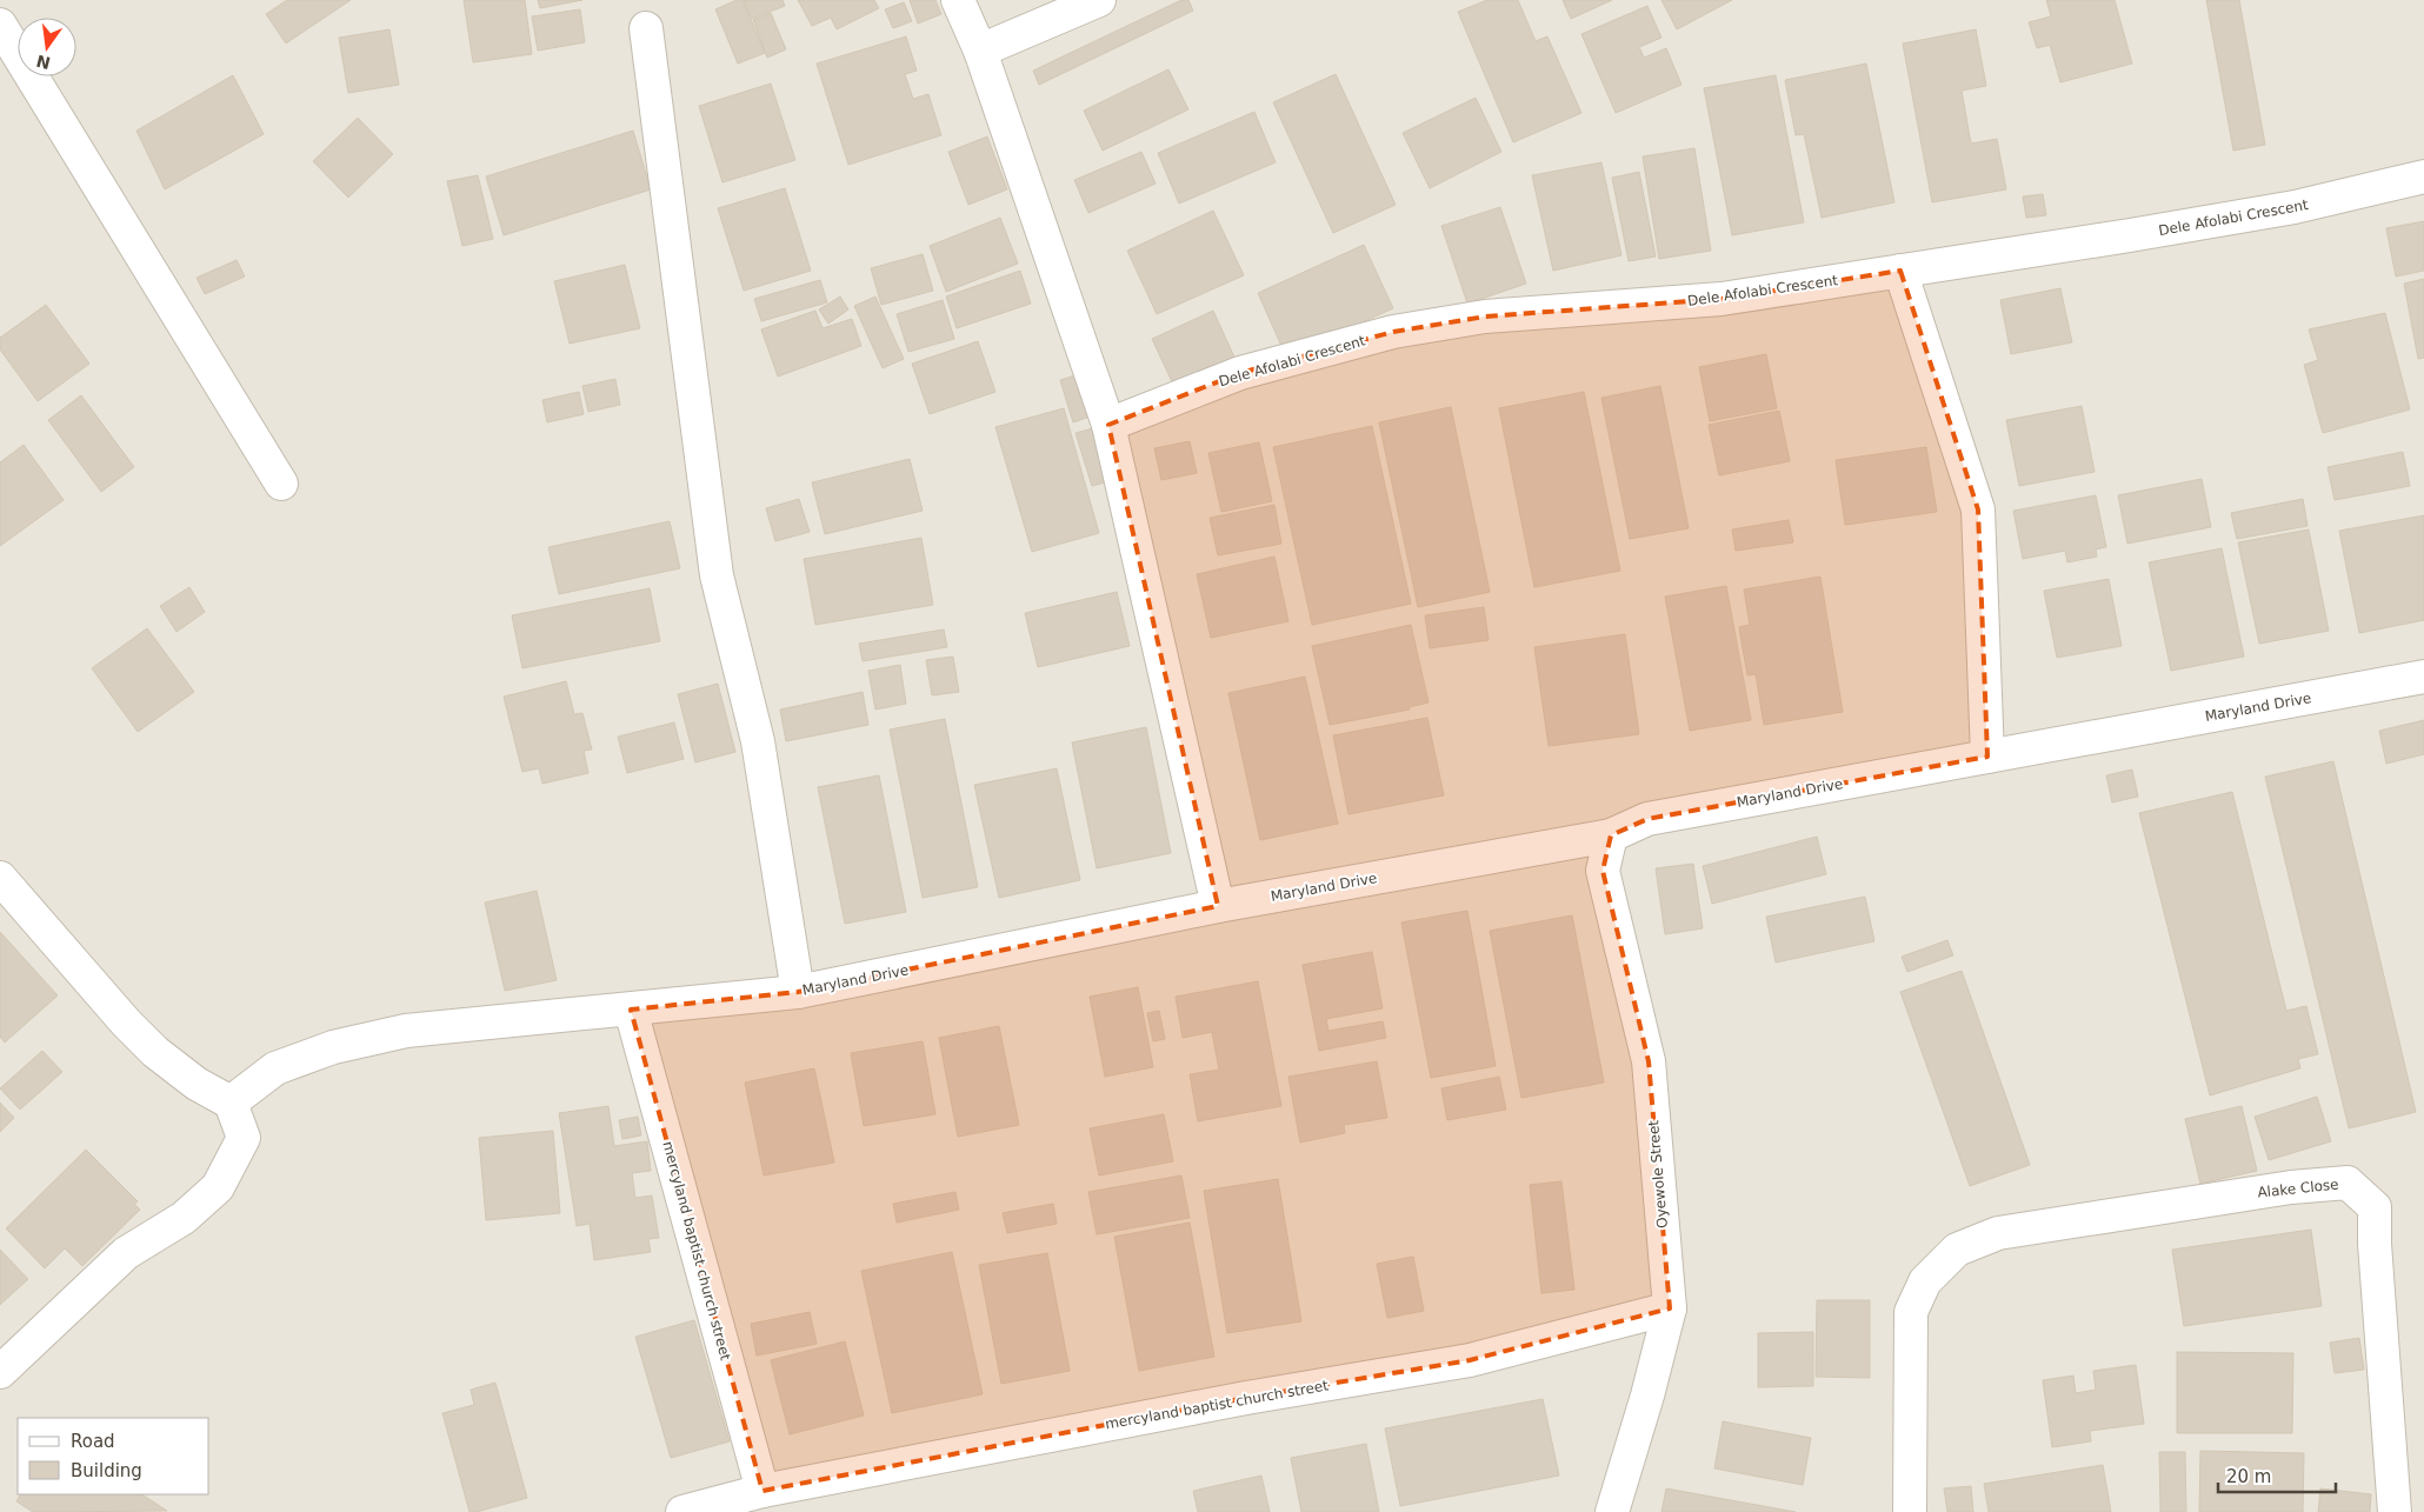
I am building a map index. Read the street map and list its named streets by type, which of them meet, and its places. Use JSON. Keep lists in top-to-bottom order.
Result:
{
  "streets": {
    "street": [
      "Dele Afolabi Crescent",
      "Maryland Drive",
      "Oyewole Street",
      "Alake Close",
      "mercyland baptist church street"
    ]
  },
  "crossings": [
    ["Maryland Drive", "Oyewole Street"],
    ["Maryland Drive", "mercyland baptist church street"],
    ["Oyewole Street", "mercyland baptist church street"]
  ],
  "legend": ["Road", "Building"],
  "scale_bar": "20 m",
  "north": "bottom"
}
